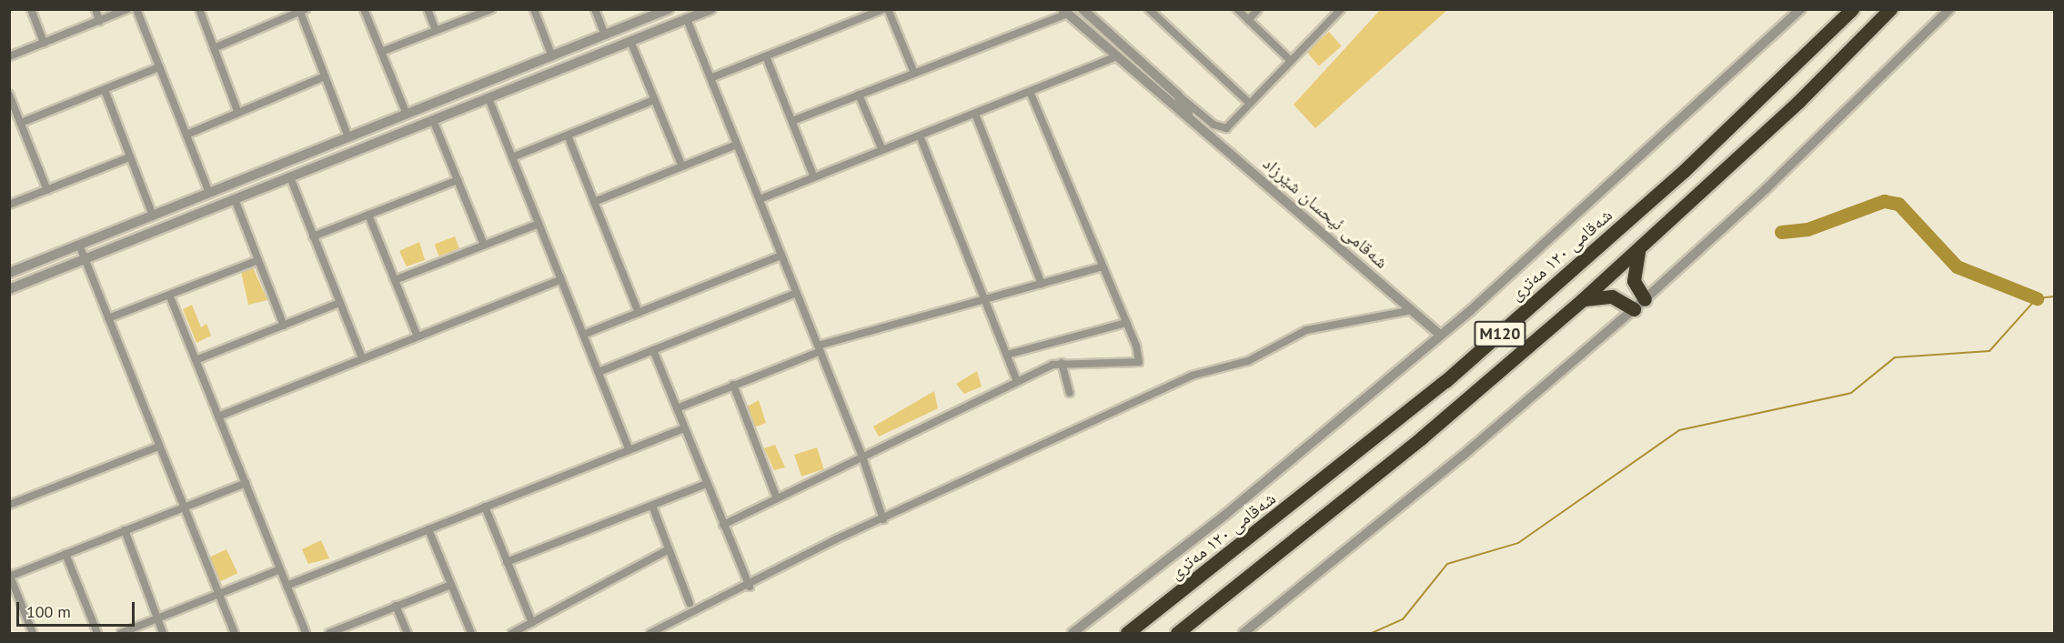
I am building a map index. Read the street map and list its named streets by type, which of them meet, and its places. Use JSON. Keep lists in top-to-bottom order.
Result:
{
  "streets": {
    "highway": ["شەقامی ١٢٠ مەتری", "M120"],
    "street": ["شەقامی ئیحسان شێرزاد"]
  },
  "scale_bar": "100 m"
}
